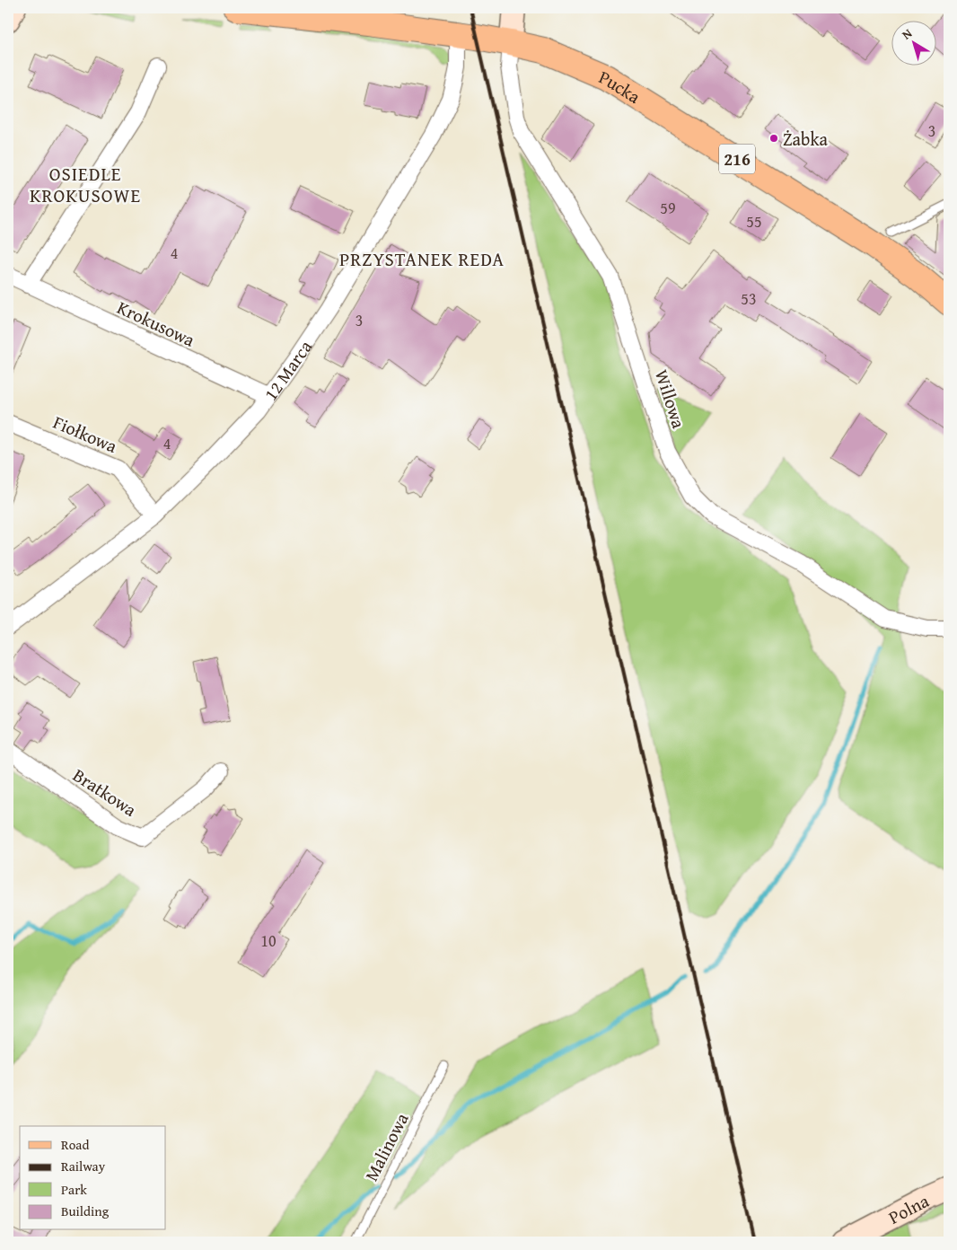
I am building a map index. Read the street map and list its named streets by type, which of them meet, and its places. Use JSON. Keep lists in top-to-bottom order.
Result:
{
  "streets": {
    "main road": ["Pucka", "216"],
    "street": [
      "Krokusowa",
      "12 Marca",
      "Willowa",
      "Fiołkowa",
      "Bratkowa",
      "Polna"
    ],
    "lane": ["Malinowa"]
  },
  "crossings": [
    ["Pucka", "12 Marca"],
    ["Pucka", "Willowa"],
    ["Krokusowa", "12 Marca"],
    ["12 Marca", "Fiołkowa"]
  ],
  "districts": ["OSIEDLE KROKUSOWE", "PRZYSTANEK REDA"],
  "places": ["Żabka"],
  "house_numbers": [
    "3",
    "59",
    "55",
    "4",
    "53",
    "3",
    "4",
    "10"
  ],
  "legend": [
    "Road",
    "Railway",
    "Park",
    "Building"
  ],
  "north": "top left"
}
